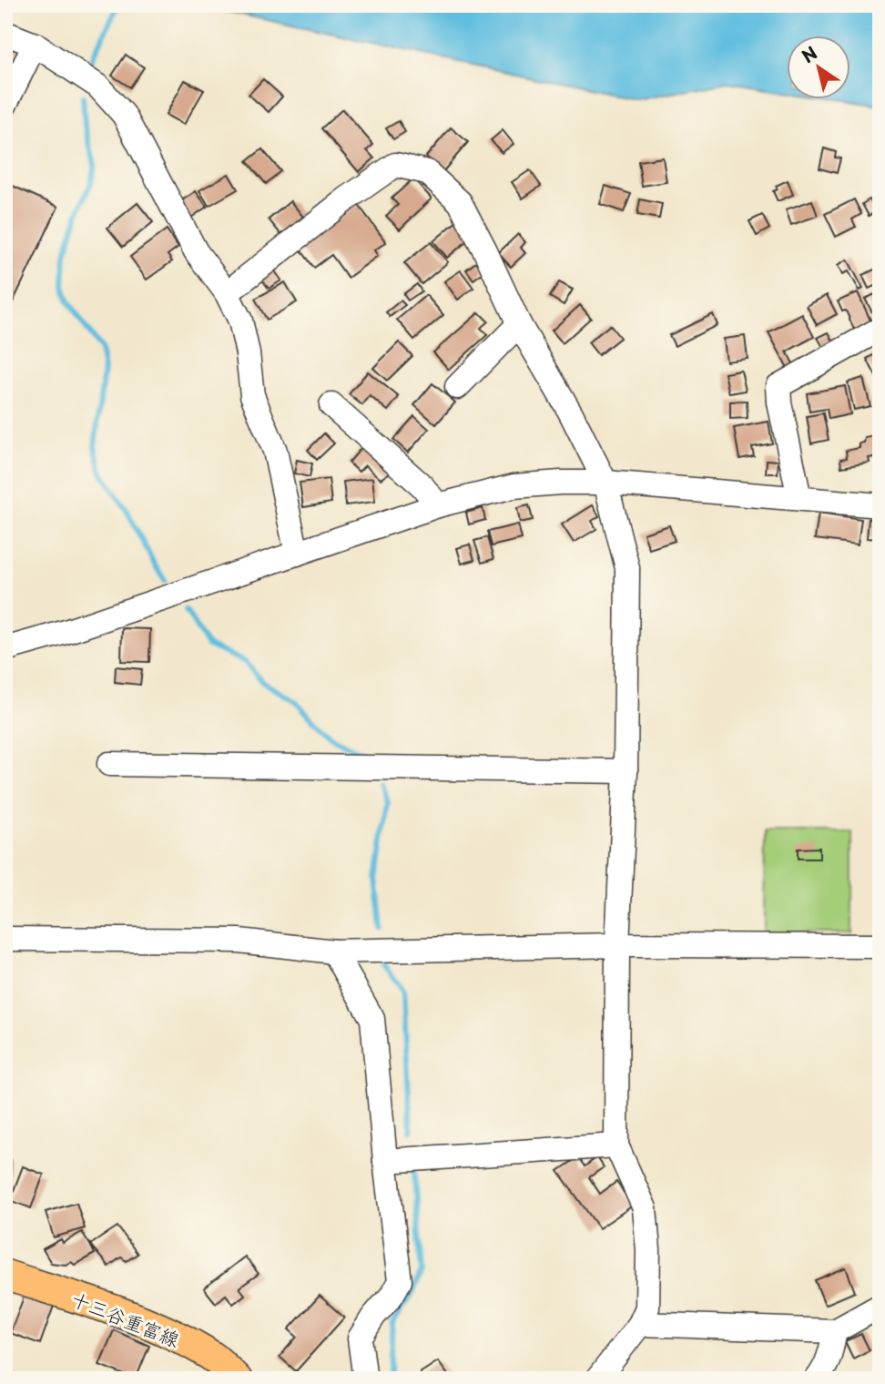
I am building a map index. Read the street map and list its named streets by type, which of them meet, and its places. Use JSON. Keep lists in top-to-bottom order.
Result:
{
  "streets": {
    "main road": ["十三谷重富線"]
  },
  "north": "top left"
}
